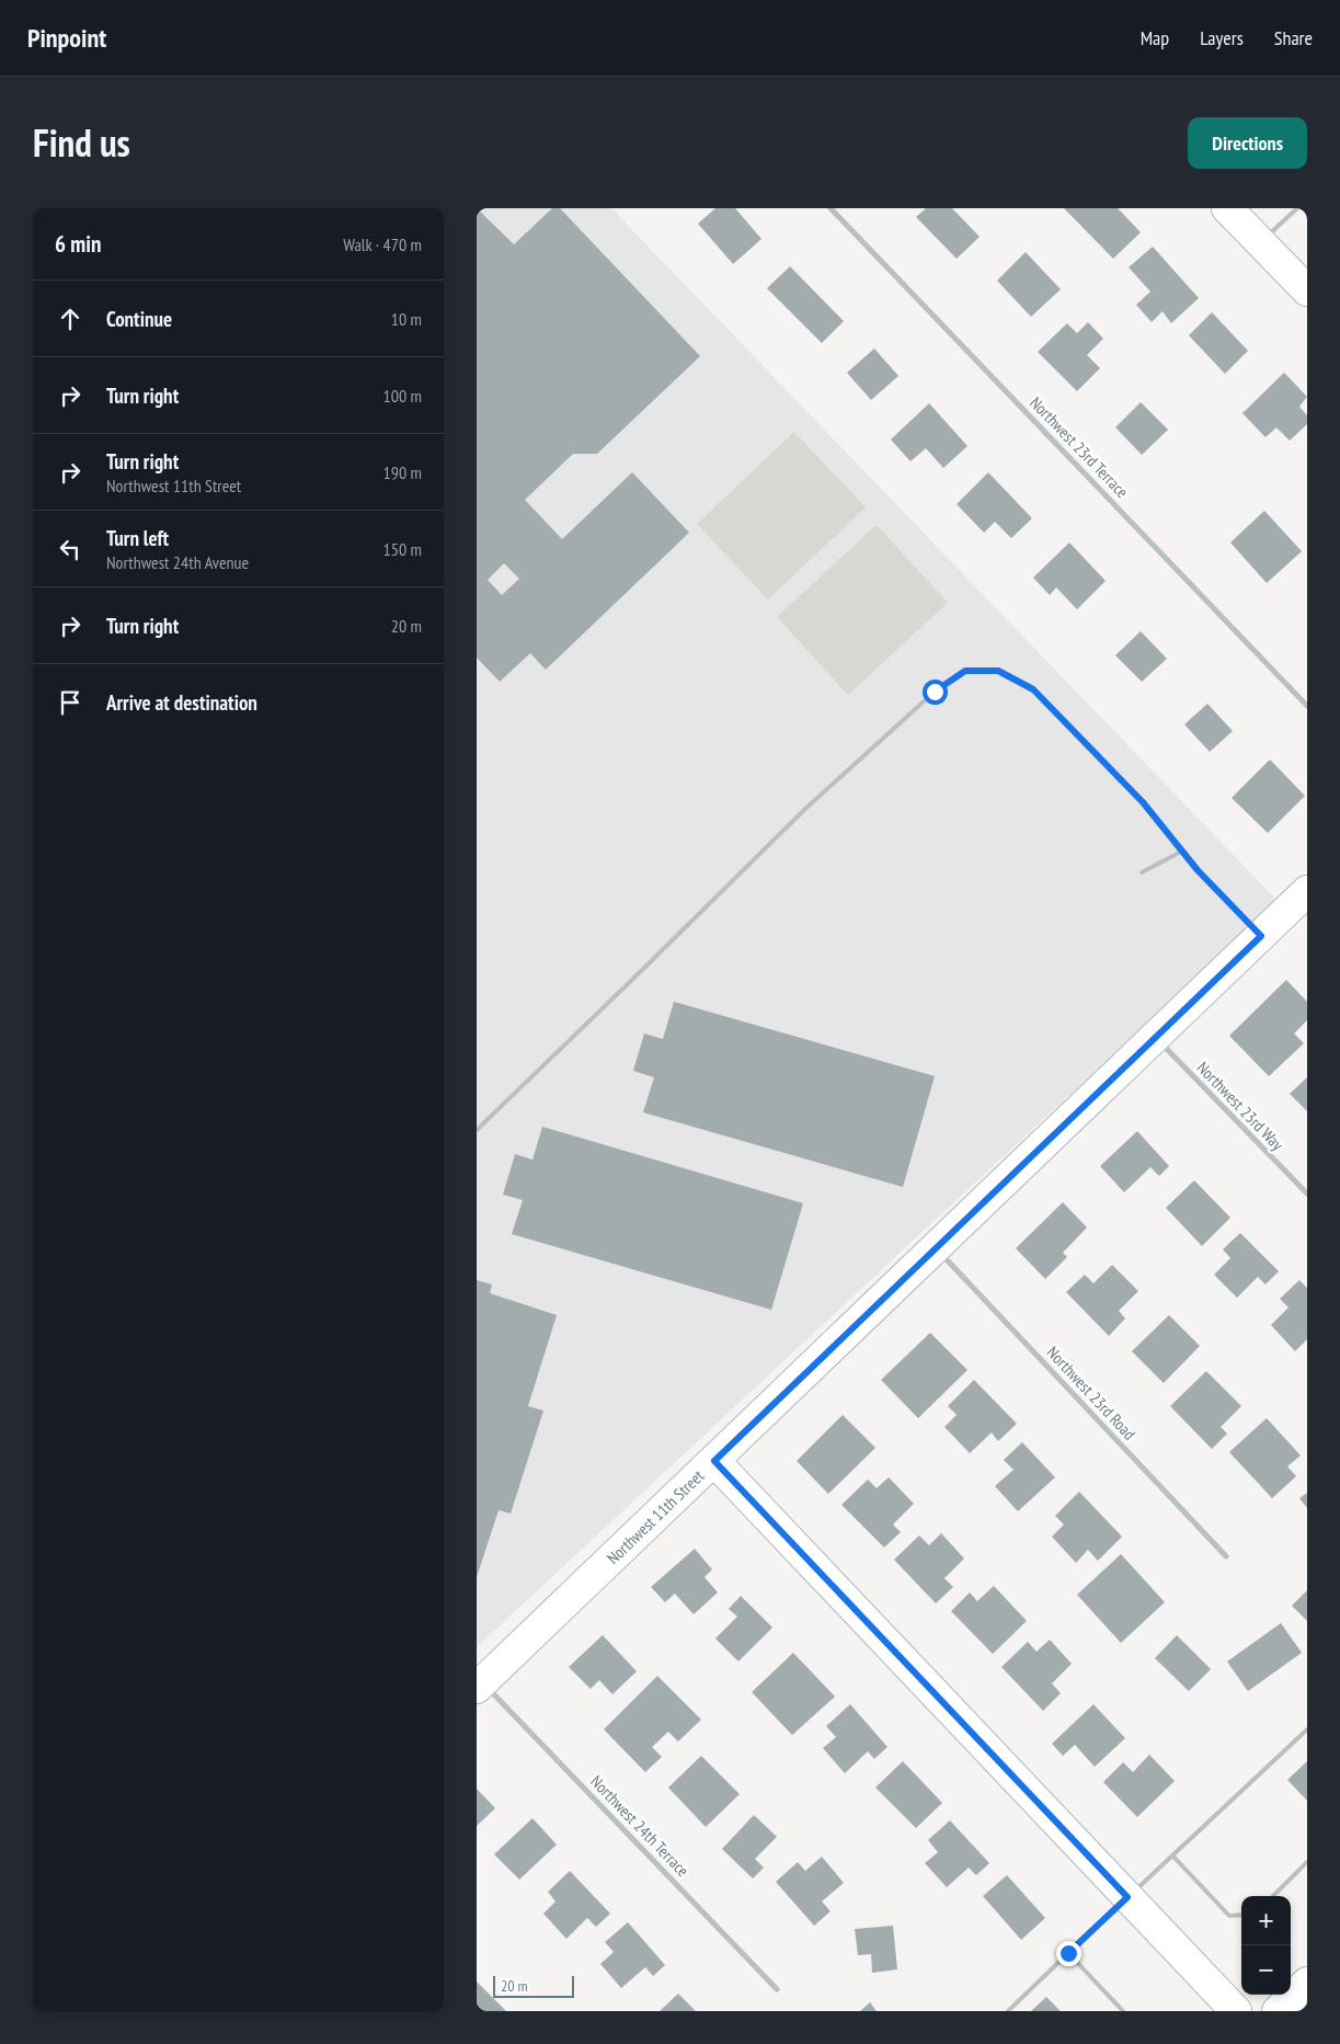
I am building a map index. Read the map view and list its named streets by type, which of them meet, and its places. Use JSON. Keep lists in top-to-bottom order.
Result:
{
  "streets": {
    "street": [
      "Northwest 23rd Terrace",
      "Northwest 23rd Way",
      "Northwest 23rd Road",
      "Northwest 11th Street",
      "Northwest 24th Terrace"
    ]
  },
  "crossings": [
    ["Northwest 23rd Way", "Northwest 11th Street"],
    ["Northwest 23rd Road", "Northwest 11th Street"],
    ["Northwest 11th Street", "Northwest 24th Terrace"]
  ],
  "scale_bar": "20 m",
  "page": {
    "header": "Pinpoint",
    "nav": ["Map", "Layers", "Share"],
    "title": "Find us",
    "buttons": "Directions",
    "heading": ["6 min", "Walk · 470 m"],
    "list": [
      ["Continue", "10 m"],
      ["Turn right", "100 m"],
      ["Turn right", "Northwest 11th Street", "190 m"],
      ["Turn left", "Northwest 24th Avenue", "150 m"],
      ["Turn right", "20 m"],
      "Arrive at destination"
    ],
    "map_buttons": ["+", "−"],
    "scale": "20 m"
  }
}
